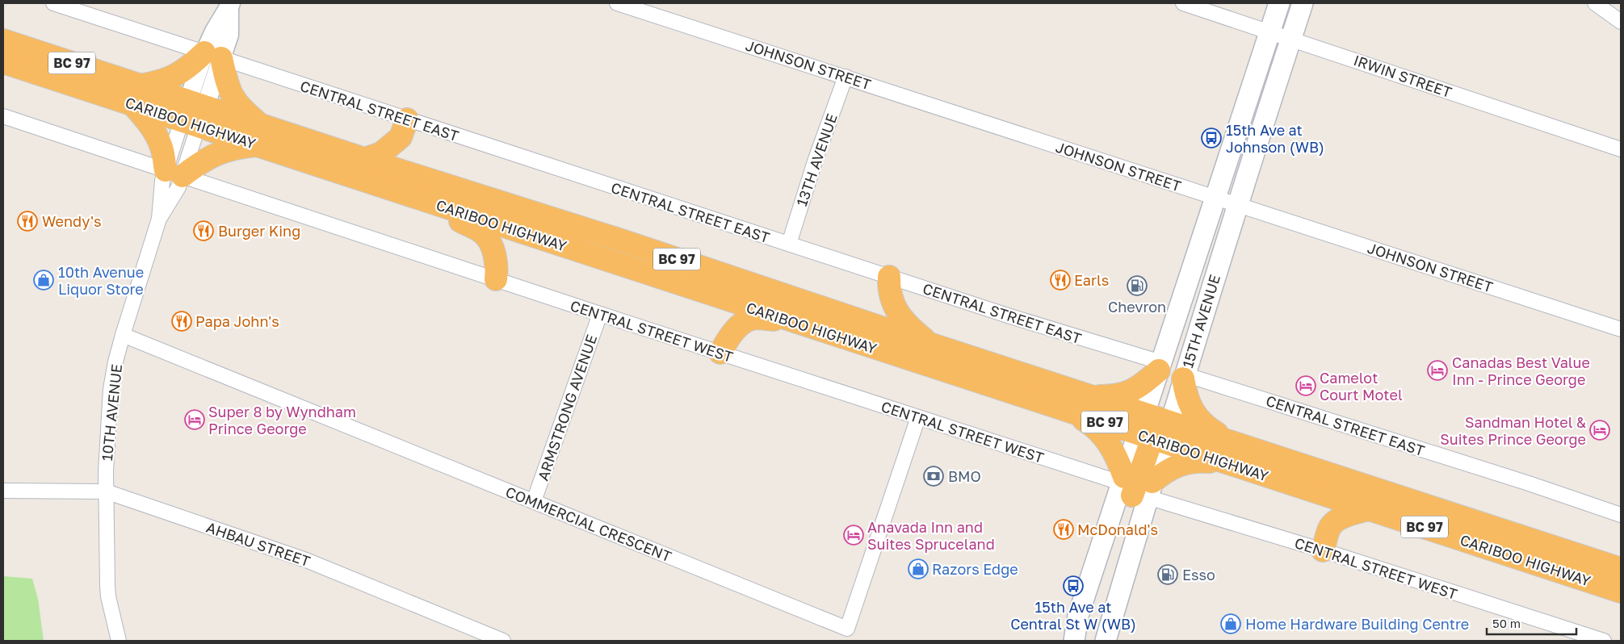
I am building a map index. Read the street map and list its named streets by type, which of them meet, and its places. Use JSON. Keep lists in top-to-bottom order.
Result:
{
  "streets": {
    "highway": ["BC 97", "CARIBOO HIGHWAY"],
    "main road": ["15TH AVENUE"],
    "street": [
      "JOHNSON STREET",
      "IRWIN STREET",
      "CENTRAL STREET EAST",
      "13TH AVENUE",
      "CENTRAL STREET WEST",
      "ARMSTRONG AVENUE",
      "10TH AVENUE",
      "COMMERCIAL CRESCENT",
      "AHBAU STREET"
    ]
  },
  "crossings": [
    ["JOHNSON STREET", "13TH AVENUE"],
    ["JOHNSON STREET", "15TH AVENUE"],
    ["IRWIN STREET", "15TH AVENUE"],
    ["CENTRAL STREET EAST", "13TH AVENUE"],
    ["CENTRAL STREET EAST", "15TH AVENUE"],
    ["CENTRAL STREET EAST", "10TH AVENUE"],
    ["CARIBOO HIGHWAY", "15TH AVENUE"],
    ["CARIBOO HIGHWAY", "10TH AVENUE"],
    ["CENTRAL STREET WEST", "ARMSTRONG AVENUE"],
    ["CENTRAL STREET WEST", "10TH AVENUE"],
    ["CENTRAL STREET WEST", "COMMERCIAL CRESCENT"],
    ["ARMSTRONG AVENUE", "COMMERCIAL CRESCENT"],
    ["10TH AVENUE", "COMMERCIAL CRESCENT"],
    ["10TH AVENUE", "AHBAU STREET"]
  ],
  "places": {
    "bus stop": ["15th Ave at Johnson (WB)", "15th Ave at Central St W (WB)"],
    "restaurant": [
      "Wendy's",
      "Burger King",
      "Earls",
      "Papa John's",
      "McDonald's"
    ],
    "shop": ["10th Avenue Liquor Store", "Razors Edge", "Home Hardware Building Centre"],
    "fuel station": ["Chevron", "Esso"],
    "hotel": [
      "Canadas Best Value Inn - Prince George",
      "Camelot Court Motel",
      "Super 8 by Wyndham Prince George",
      "Sandman Hotel & Suites Prince George",
      "Anavada Inn and Suites Spruceland"
    ],
    "bank": ["BMO"]
  },
  "scale_bar": "50 m"
}
